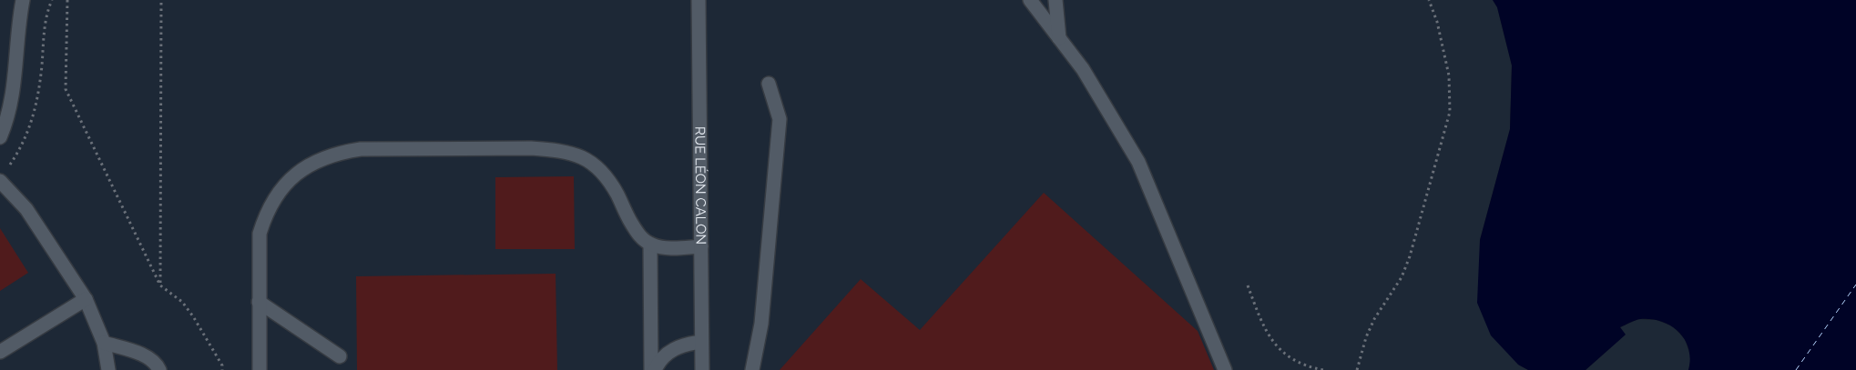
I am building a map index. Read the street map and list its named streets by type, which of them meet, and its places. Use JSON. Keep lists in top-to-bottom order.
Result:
{
  "streets": {
    "street": ["RUE LÉON CALON"]
  }
}
